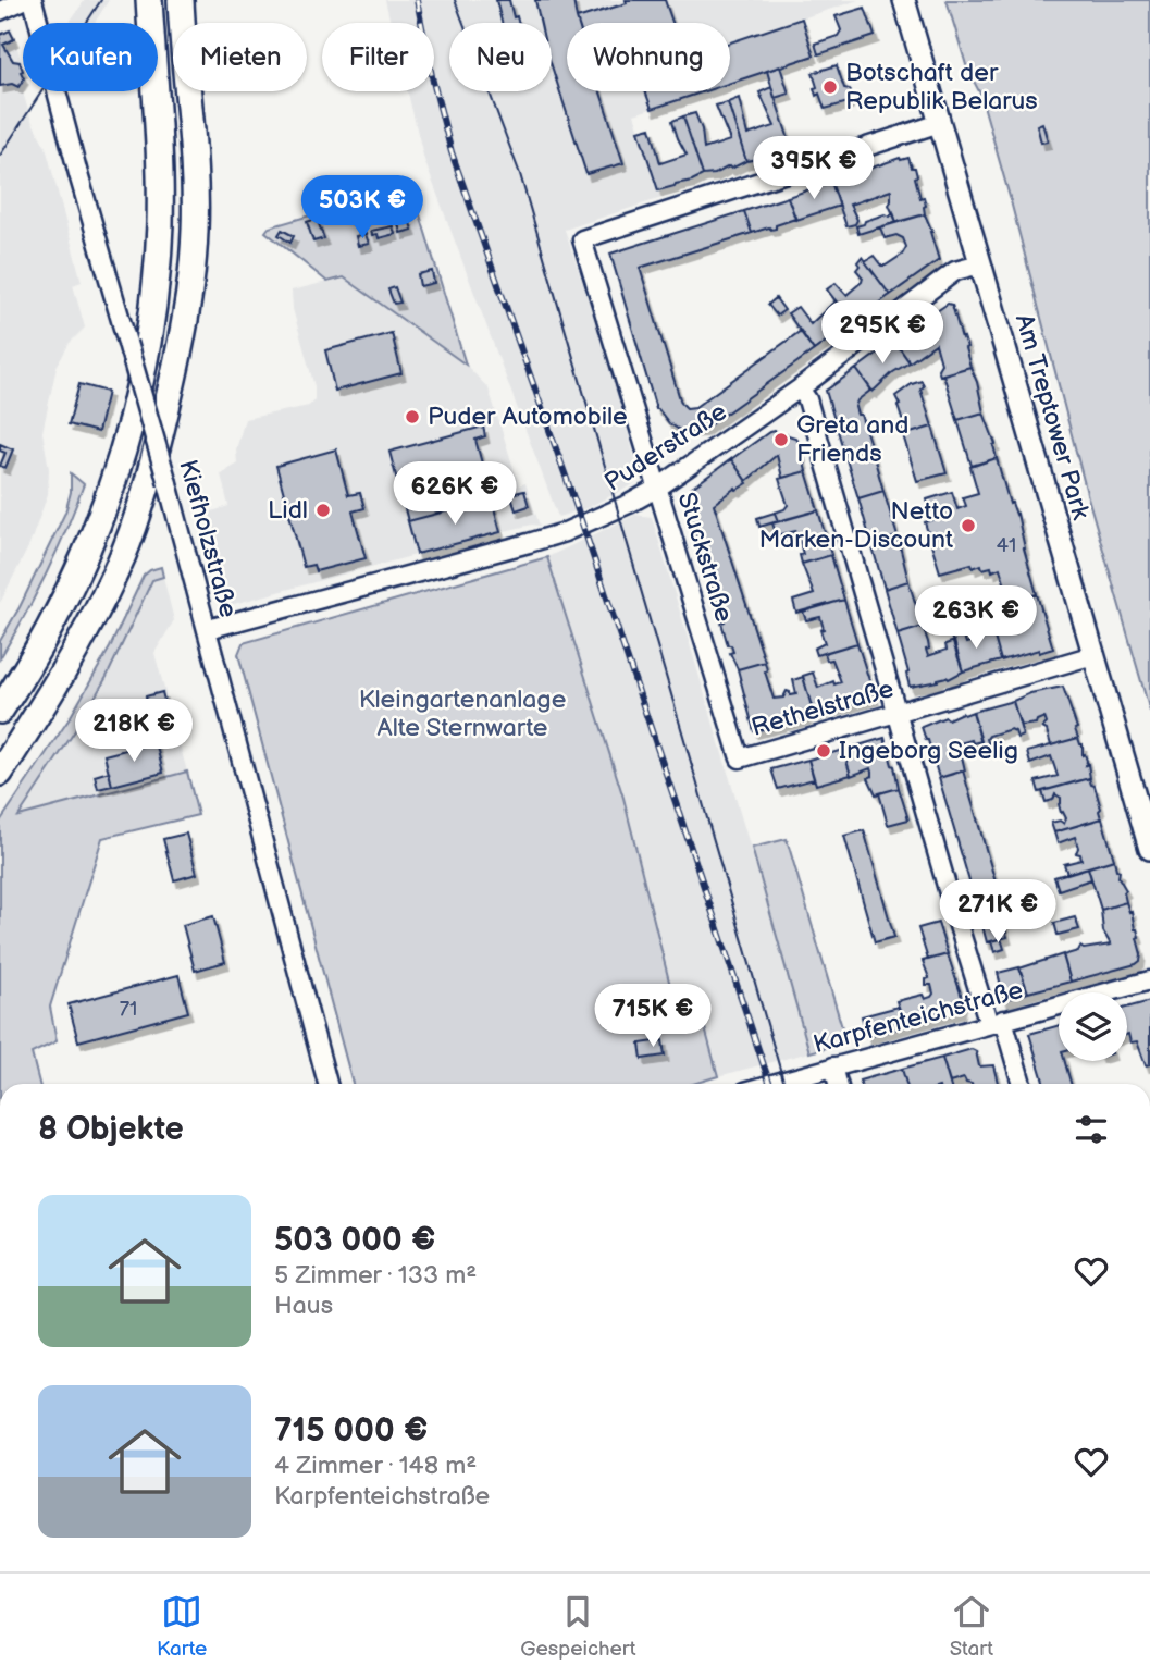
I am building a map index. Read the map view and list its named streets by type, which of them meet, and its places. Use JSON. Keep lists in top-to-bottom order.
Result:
{
  "streets": {
    "main road": ["Am Treptower Park"],
    "street": [
      "Puderstraße",
      "Kiefholzstraße",
      "Stuckstraße",
      "Rethelstraße",
      "Karpfenteichstraße"
    ]
  },
  "crossings": [
    ["Am Treptower Park", "Puderstraße"],
    ["Am Treptower Park", "Stuckstraße"],
    ["Am Treptower Park", "Rethelstraße"],
    ["Puderstraße", "Kiefholzstraße"],
    ["Puderstraße", "Stuckstraße"],
    ["Stuckstraße", "Rethelstraße"]
  ],
  "parks": ["Kleingartenanlage Alte Sternwarte"],
  "places": [
    "Botschaft der Republik Belarus",
    "Puder Automobile",
    "Greta and Friends",
    "Lidl",
    "Netto Marken-Discount",
    "Ingeborg Seelig"
  ],
  "house_numbers": ["41", "71"],
  "page": {
    "chip": [
      "Kaufen",
      "Mieten",
      "Filter",
      "Neu",
      "Wohnung"
    ],
    "price": [
      "395K €",
      "503K €",
      "295K €",
      "626K €",
      "263K €",
      "218K €",
      "271K €",
      "715K €"
    ],
    "heading": "8 Objekte",
    "list": [
      {
        "name": "503 000 €",
        "note": "5 Zimmer · 133 m² · Haus"
      },
      {
        "name": "715 000 €",
        "note": "4 Zimmer · 148 m² · Karpfenteichstraße"
      }
    ],
    "tabs": ["Karte", "Gespeichert", "Start"]
  }
}
